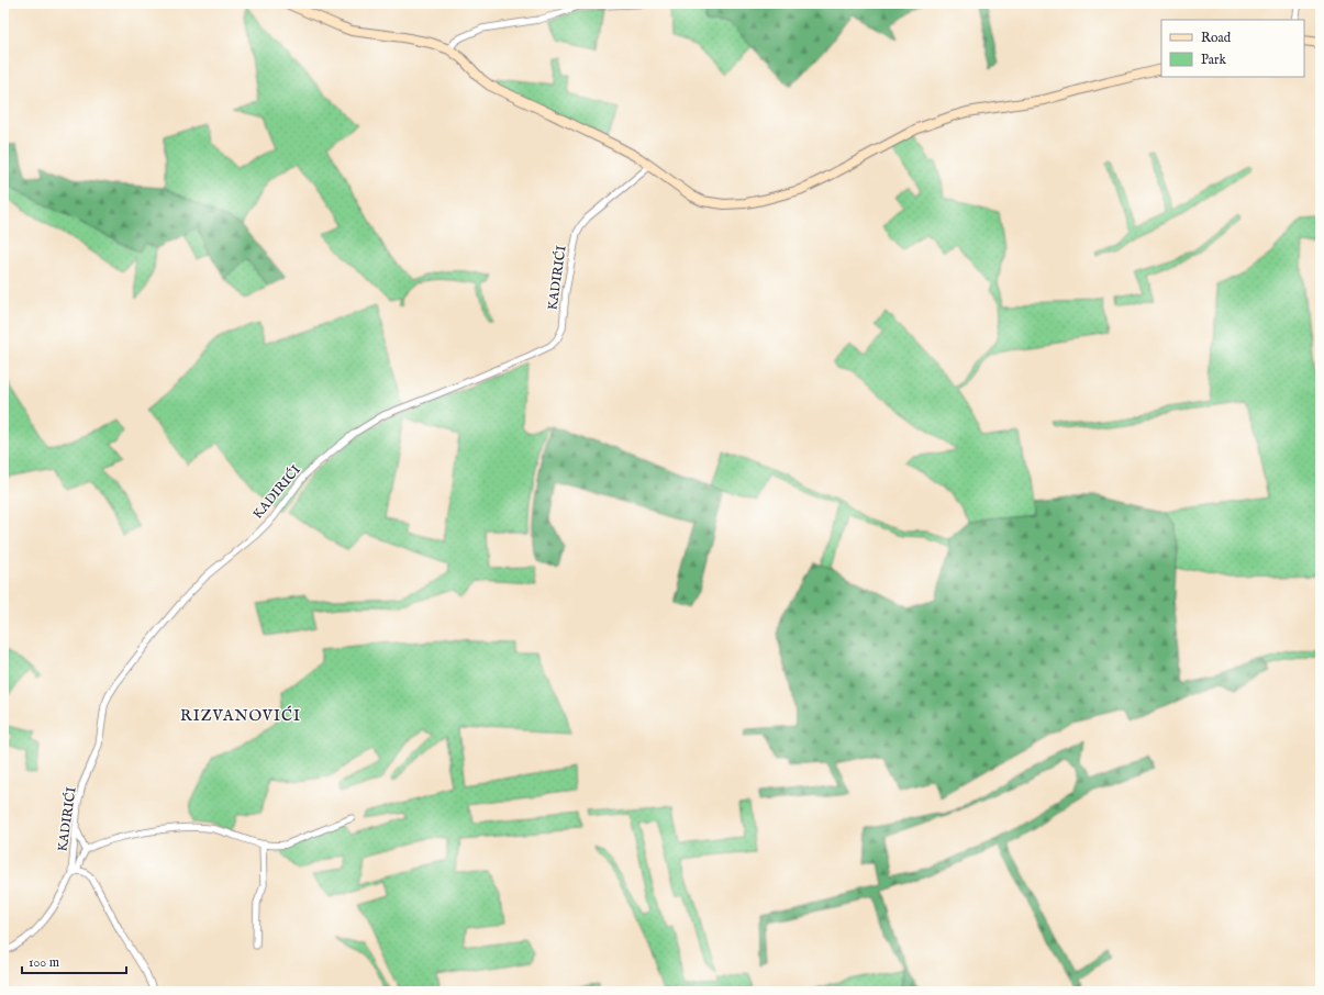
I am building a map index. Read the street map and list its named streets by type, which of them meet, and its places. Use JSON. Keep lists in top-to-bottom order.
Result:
{
  "streets": {
    "street": ["KADIRIĆI"]
  },
  "districts": ["RIZVANOVIĆI"],
  "legend": ["Road", "Park"],
  "scale_bar": "100 m"
}
